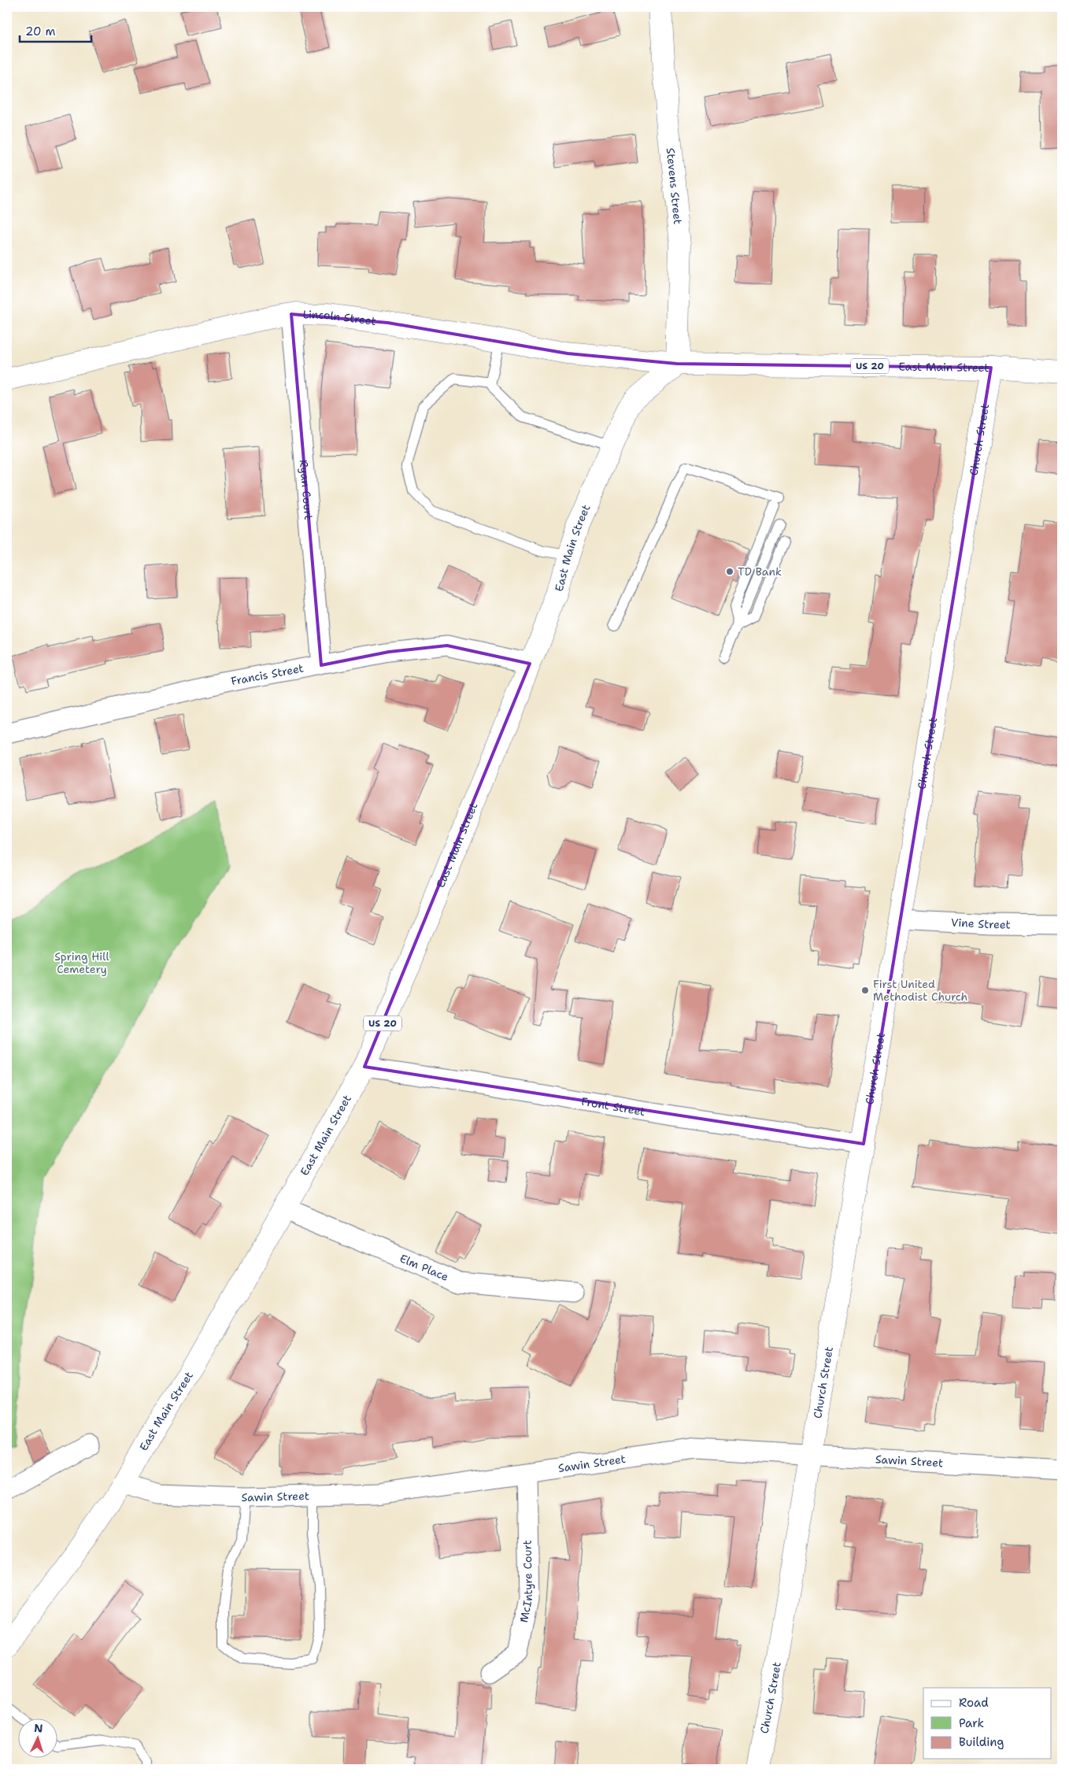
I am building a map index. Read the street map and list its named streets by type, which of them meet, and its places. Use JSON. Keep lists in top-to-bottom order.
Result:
{
  "streets": {
    "main road": [
      "Stevens Street",
      "Lincoln Street",
      "US 20",
      "East Main Street",
      "Church Street"
    ],
    "street": [
      "Ryan Court",
      "Francis Street",
      "Vine Street",
      "Front Street",
      "Elm Place",
      "Sawin Street",
      "McIntyre Court"
    ]
  },
  "crossings": [
    ["Stevens Street", "Lincoln Street"],
    ["Stevens Street", "East Main Street"],
    ["Lincoln Street", "East Main Street"],
    ["Lincoln Street", "Ryan Court"],
    ["East Main Street", "Church Street"],
    ["East Main Street", "Francis Street"],
    ["East Main Street", "Front Street"],
    ["East Main Street", "Elm Place"],
    ["East Main Street", "Sawin Street"],
    ["Church Street", "Vine Street"],
    ["Church Street", "Front Street"],
    ["Church Street", "Sawin Street"],
    ["Ryan Court", "Francis Street"],
    ["Sawin Street", "McIntyre Court"]
  ],
  "parks": ["Spring Hill Cemetery"],
  "places": ["TD Bank", "First United Methodist Church"],
  "legend": ["Road", "Park", "Building"],
  "scale_bar": "20 m",
  "north": "top"
}
